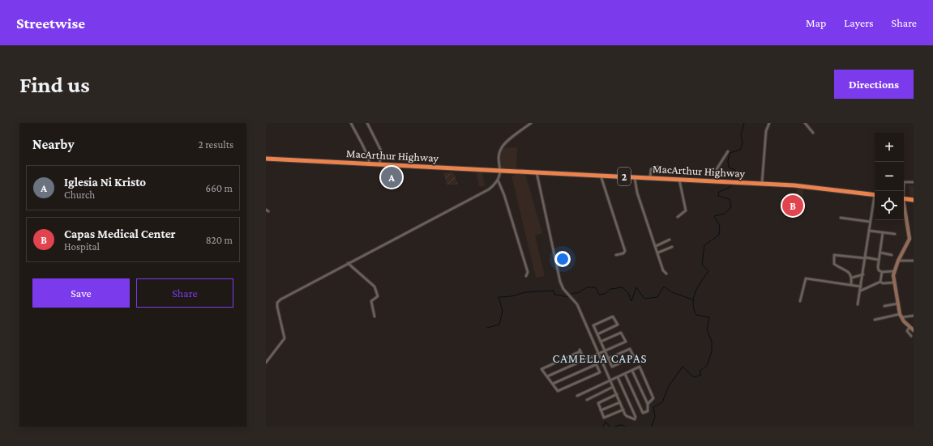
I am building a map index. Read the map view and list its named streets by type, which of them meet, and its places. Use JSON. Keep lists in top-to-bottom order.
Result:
{
  "streets": {
    "highway": ["MacArthur Highway", "2"]
  },
  "districts": ["CAMELLA CAPAS"],
  "page": {
    "header": "Streetwise",
    "nav": ["Map", "Layers", "Share"],
    "buttons": [
      "Directions",
      ["Save", "Share"]
    ],
    "title": "Find us",
    "heading": ["Nearby", "2 results"],
    "map_buttons": ["+", "−"],
    "list": [
      {
        "mark": "A",
        "name": "Iglesia Ni Kristo",
        "note": "Church",
        "value": "660 m"
      },
      {
        "mark": "B",
        "name": "Capas Medical Center",
        "note": "Hospital",
        "value": "820 m"
      }
    ],
    "pins": ["A", "B"]
  }
}
